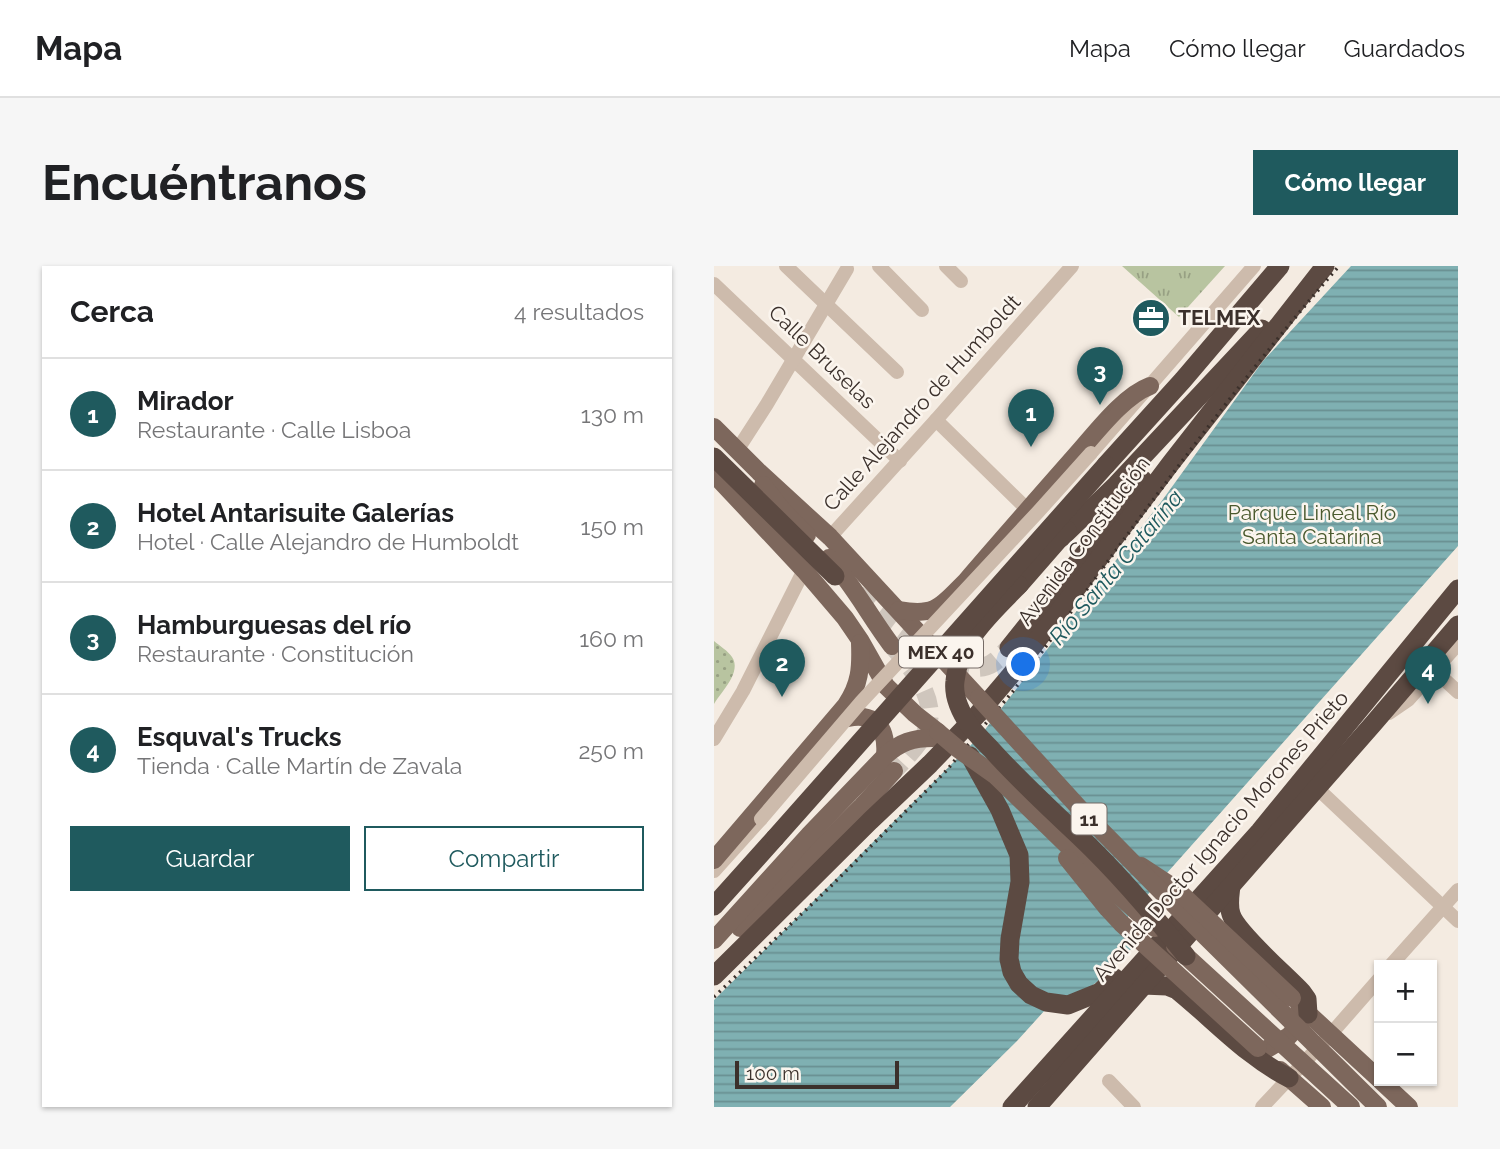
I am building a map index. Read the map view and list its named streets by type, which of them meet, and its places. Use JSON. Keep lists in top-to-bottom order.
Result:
{
  "streets": {
    "highway": ["Avenida Constitución", "MEX 40", "Avenida Doctor Ignacio Morones Prieto"],
    "main road": ["11"],
    "street": ["Calle Bruselas", "Calle Alejandro de Humboldt"]
  },
  "crossings": [
    ["Calle Bruselas", "Calle Alejandro de Humboldt"],
    ["Calle Alejandro de Humboldt", "11"]
  ],
  "water": ["Río Santa Catarina"],
  "parks": ["Parque Lineal Río Santa Catarina"],
  "places": {
    "office": ["TELMEX"]
  },
  "scale_bar": "100 m",
  "page": {
    "header": "Mapa",
    "nav": ["Mapa", "Cómo llegar", "Guardados"],
    "buttons": [
      "Cómo llegar",
      ["Guardar", "Compartir"]
    ],
    "title": "Encuéntranos",
    "heading": ["Cerca", "4 resultados"],
    "pins": [
      "3",
      "1",
      "2",
      "4"
    ],
    "list": [
      {
        "mark": "1",
        "name": "Mirador",
        "note": "Restaurante · Calle Lisboa",
        "value": "130 m"
      },
      {
        "mark": "2",
        "name": "Hotel Antarisuite Galerías",
        "note": "Hotel · Calle Alejandro de Humboldt",
        "value": "150 m"
      },
      {
        "mark": "3",
        "name": "Hamburguesas del río",
        "note": "Restaurante · Constitución",
        "value": "160 m"
      },
      {
        "mark": "4",
        "name": "Esquval's Trucks",
        "note": "Tienda · Calle Martín de Zavala",
        "value": "250 m"
      }
    ],
    "map_buttons": ["+", "−"],
    "scale": "100 m"
  }
}
